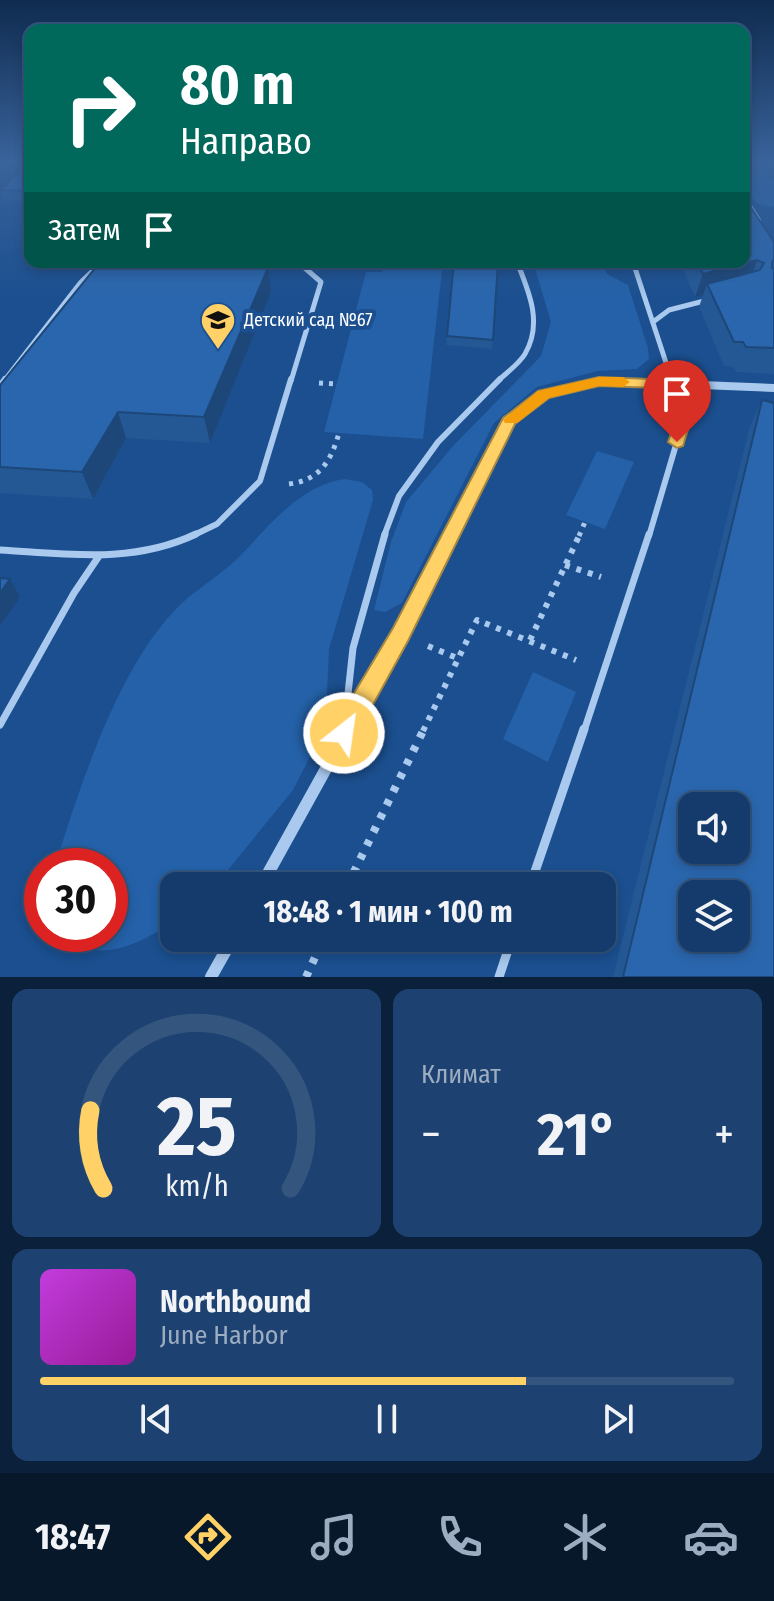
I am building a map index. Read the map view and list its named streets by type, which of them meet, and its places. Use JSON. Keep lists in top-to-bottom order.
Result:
{
  "places": {
    "school or university": ["Детский сад №67"]
  },
  "page": {
    "turn": ["80 m", "Направо"],
    "then": "Затем",
    "limit": "30",
    "trip": "18:48 · 1 мин · 100 m",
    "tile": "Климат",
    "heat": ["−", "21°", "+"],
    "song": ["Northbound", "June Harbor"],
    "tabs": "18:47",
    "gauge": ["25", "km/h"]
  }
}
